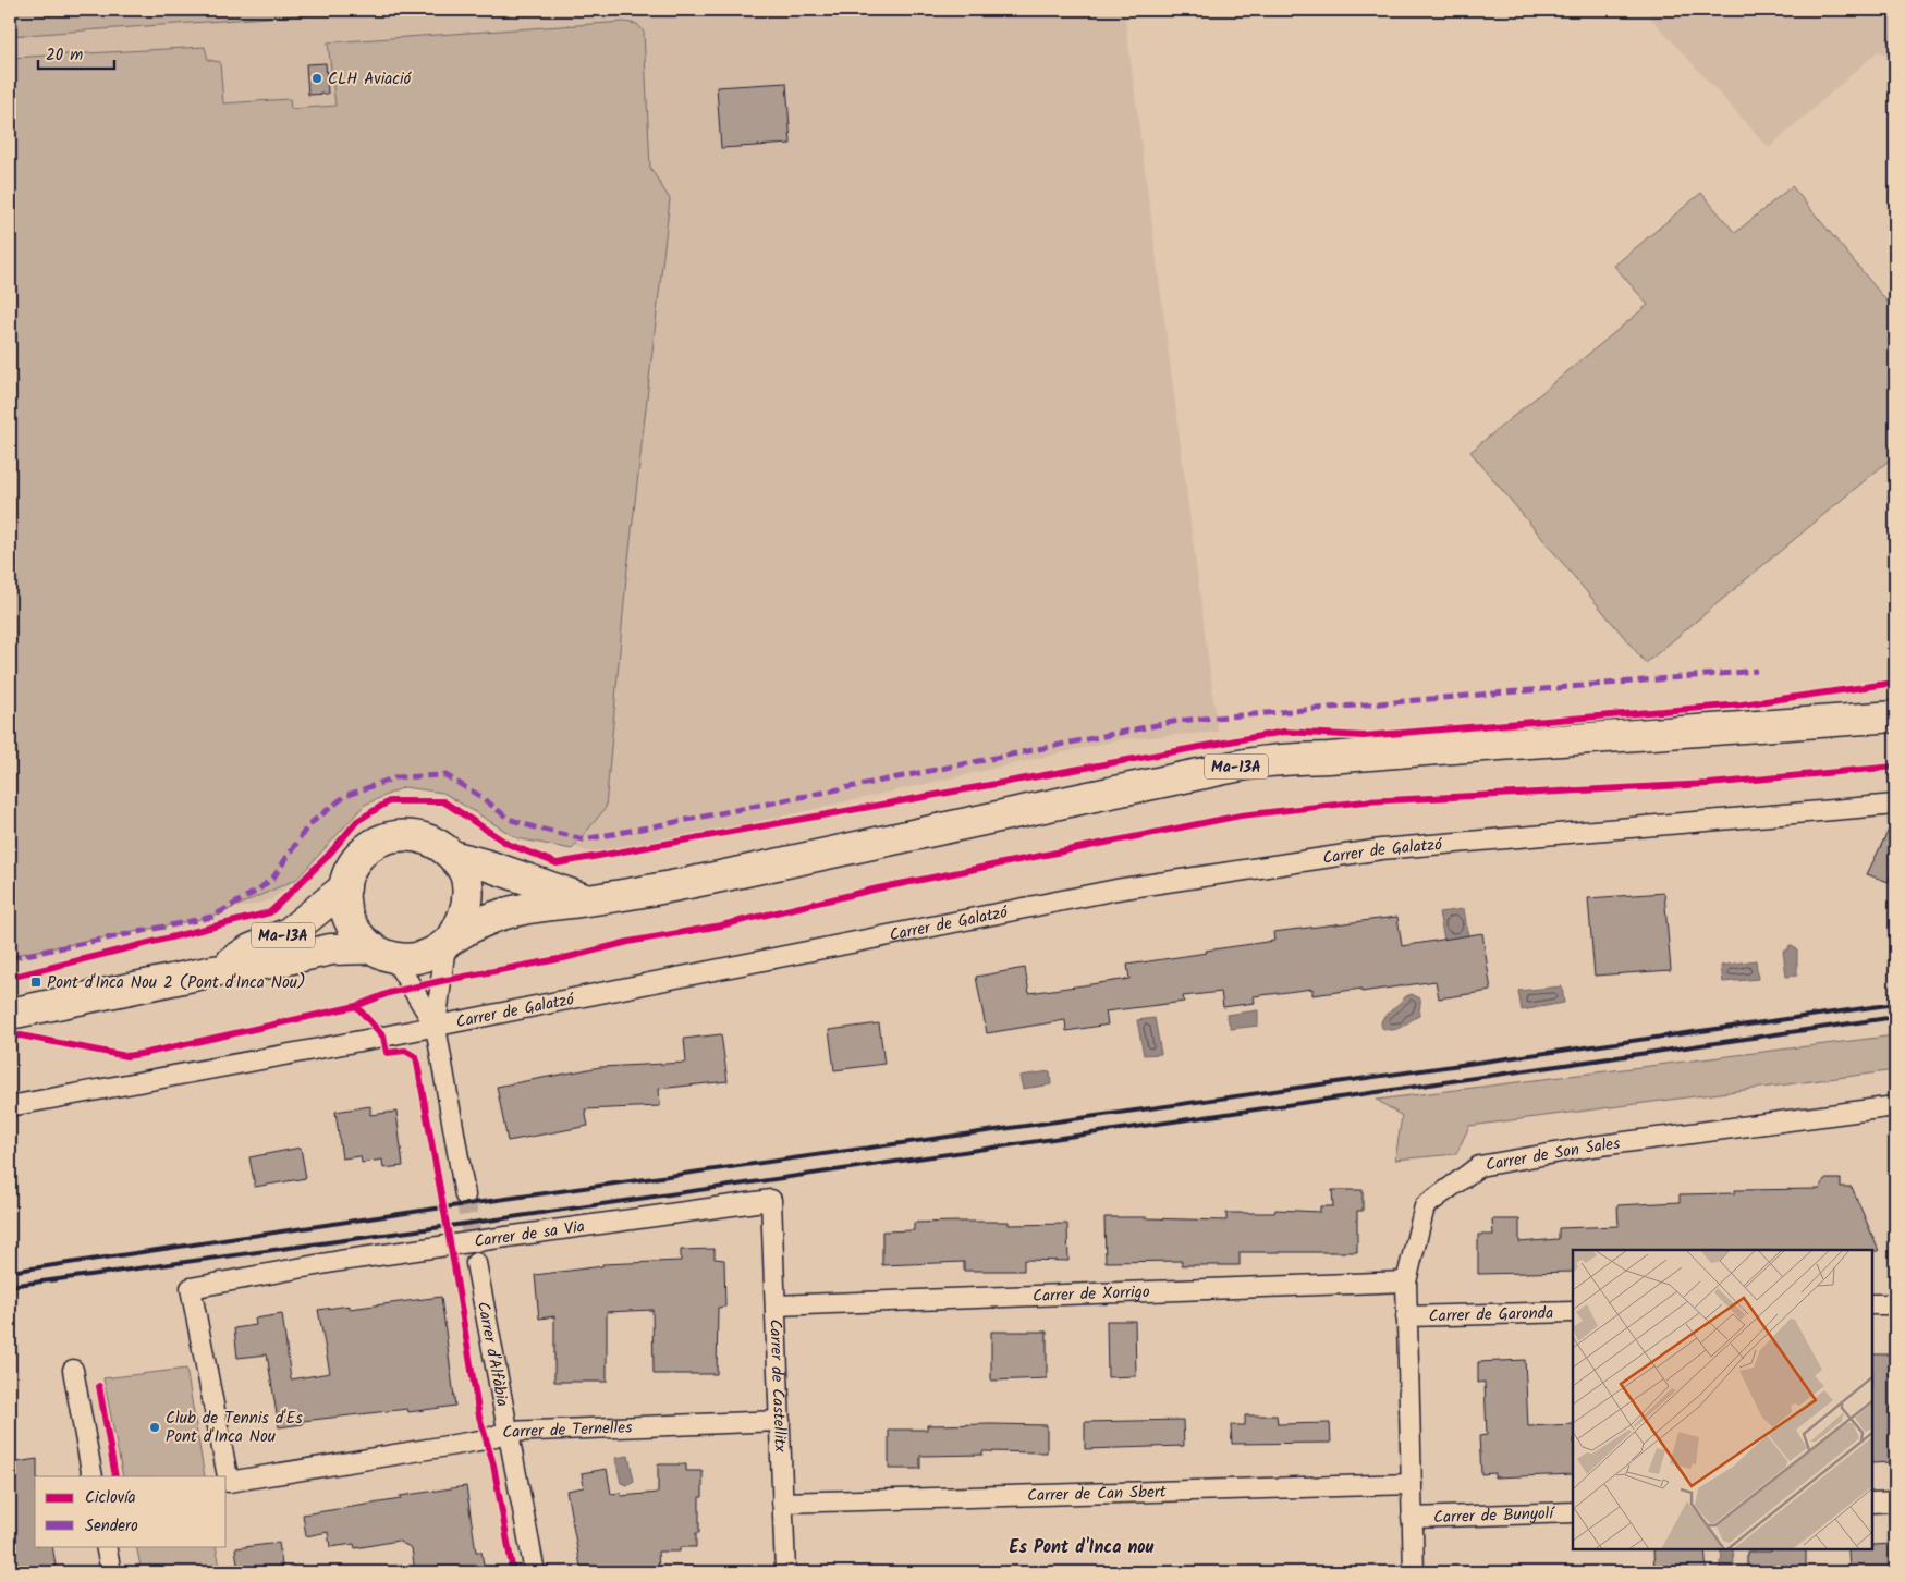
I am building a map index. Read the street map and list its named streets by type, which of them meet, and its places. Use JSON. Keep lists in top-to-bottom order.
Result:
{
  "streets": {
    "main road": ["Ma-13A"],
    "street": [
      "Carrer de Galatzó",
      "Carrer de Son Sales",
      "Carrer de sa Via",
      "Carrer de Xorrigo",
      "Carrer de Garonda",
      "Carrer d'Alfàbia",
      "Carrer de Castellitx",
      "Carrer de Ternelles",
      "Carrer de Can Sbert",
      "Carrer de Bunyolí"
    ]
  },
  "crossings": [
    ["Carrer de Son Sales", "Carrer de Xorrigo"],
    ["Carrer de Son Sales", "Carrer de Garonda"],
    ["Carrer de Son Sales", "Carrer de Can Sbert"],
    ["Carrer de Son Sales", "Carrer de Bunyolí"],
    ["Carrer de sa Via", "Carrer de Castellitx"],
    ["Carrer de sa Via", "Carrer de Ternelles"],
    ["Carrer de Xorrigo", "Carrer de Castellitx"],
    ["Carrer d'Alfàbia", "Carrer de Ternelles"],
    ["Carrer de Castellitx", "Carrer de Ternelles"],
    ["Carrer de Castellitx", "Carrer de Can Sbert"]
  ],
  "districts": ["Es Pont d'Inca nou"],
  "places": {
    "other": ["CLH Aviació", "Club de Tennis d'Es Pont d'Inca Nou"],
    "transit": ["Pont d'Inca Nou 2 (Pont d'Inca Nou)"]
  },
  "legend": ["Ciclovía", "Sendero"],
  "scale_bar": "20 m"
}
